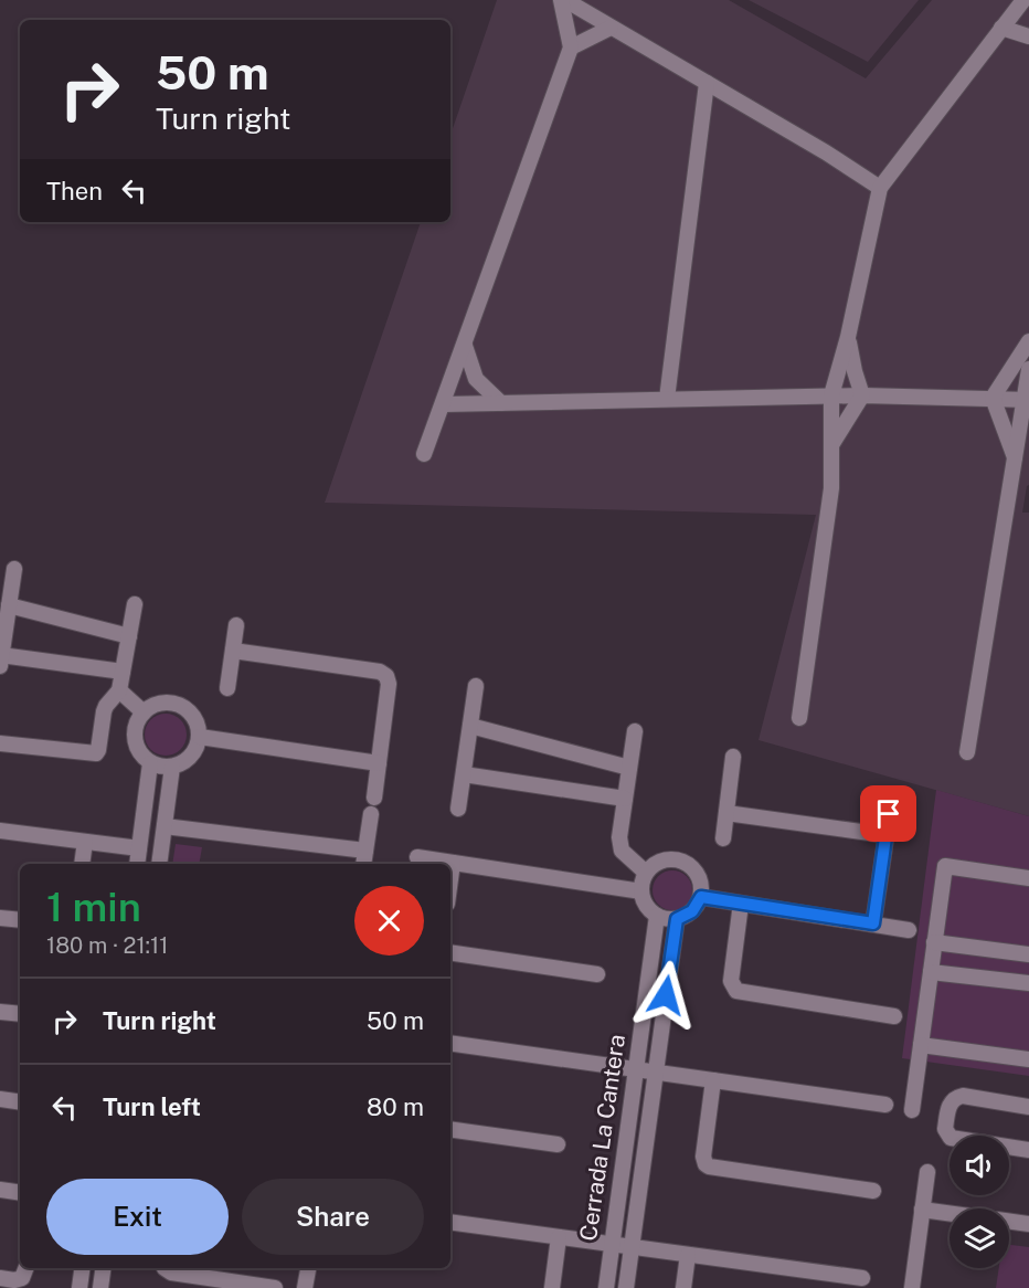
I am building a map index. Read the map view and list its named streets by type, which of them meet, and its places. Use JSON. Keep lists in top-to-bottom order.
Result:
{
  "streets": {
    "street": ["Cerrada La Cantera"]
  },
  "page": {
    "turn": ["50 m", "Turn right"],
    "then": "Then",
    "heading": ["1 min", "180 m · 21:11"],
    "list": [
      {
        "name": "Turn right",
        "value": "50 m"
      },
      {
        "name": "Turn left",
        "value": "80 m"
      }
    ],
    "buttons": ["Exit", "Share"]
  }
}
